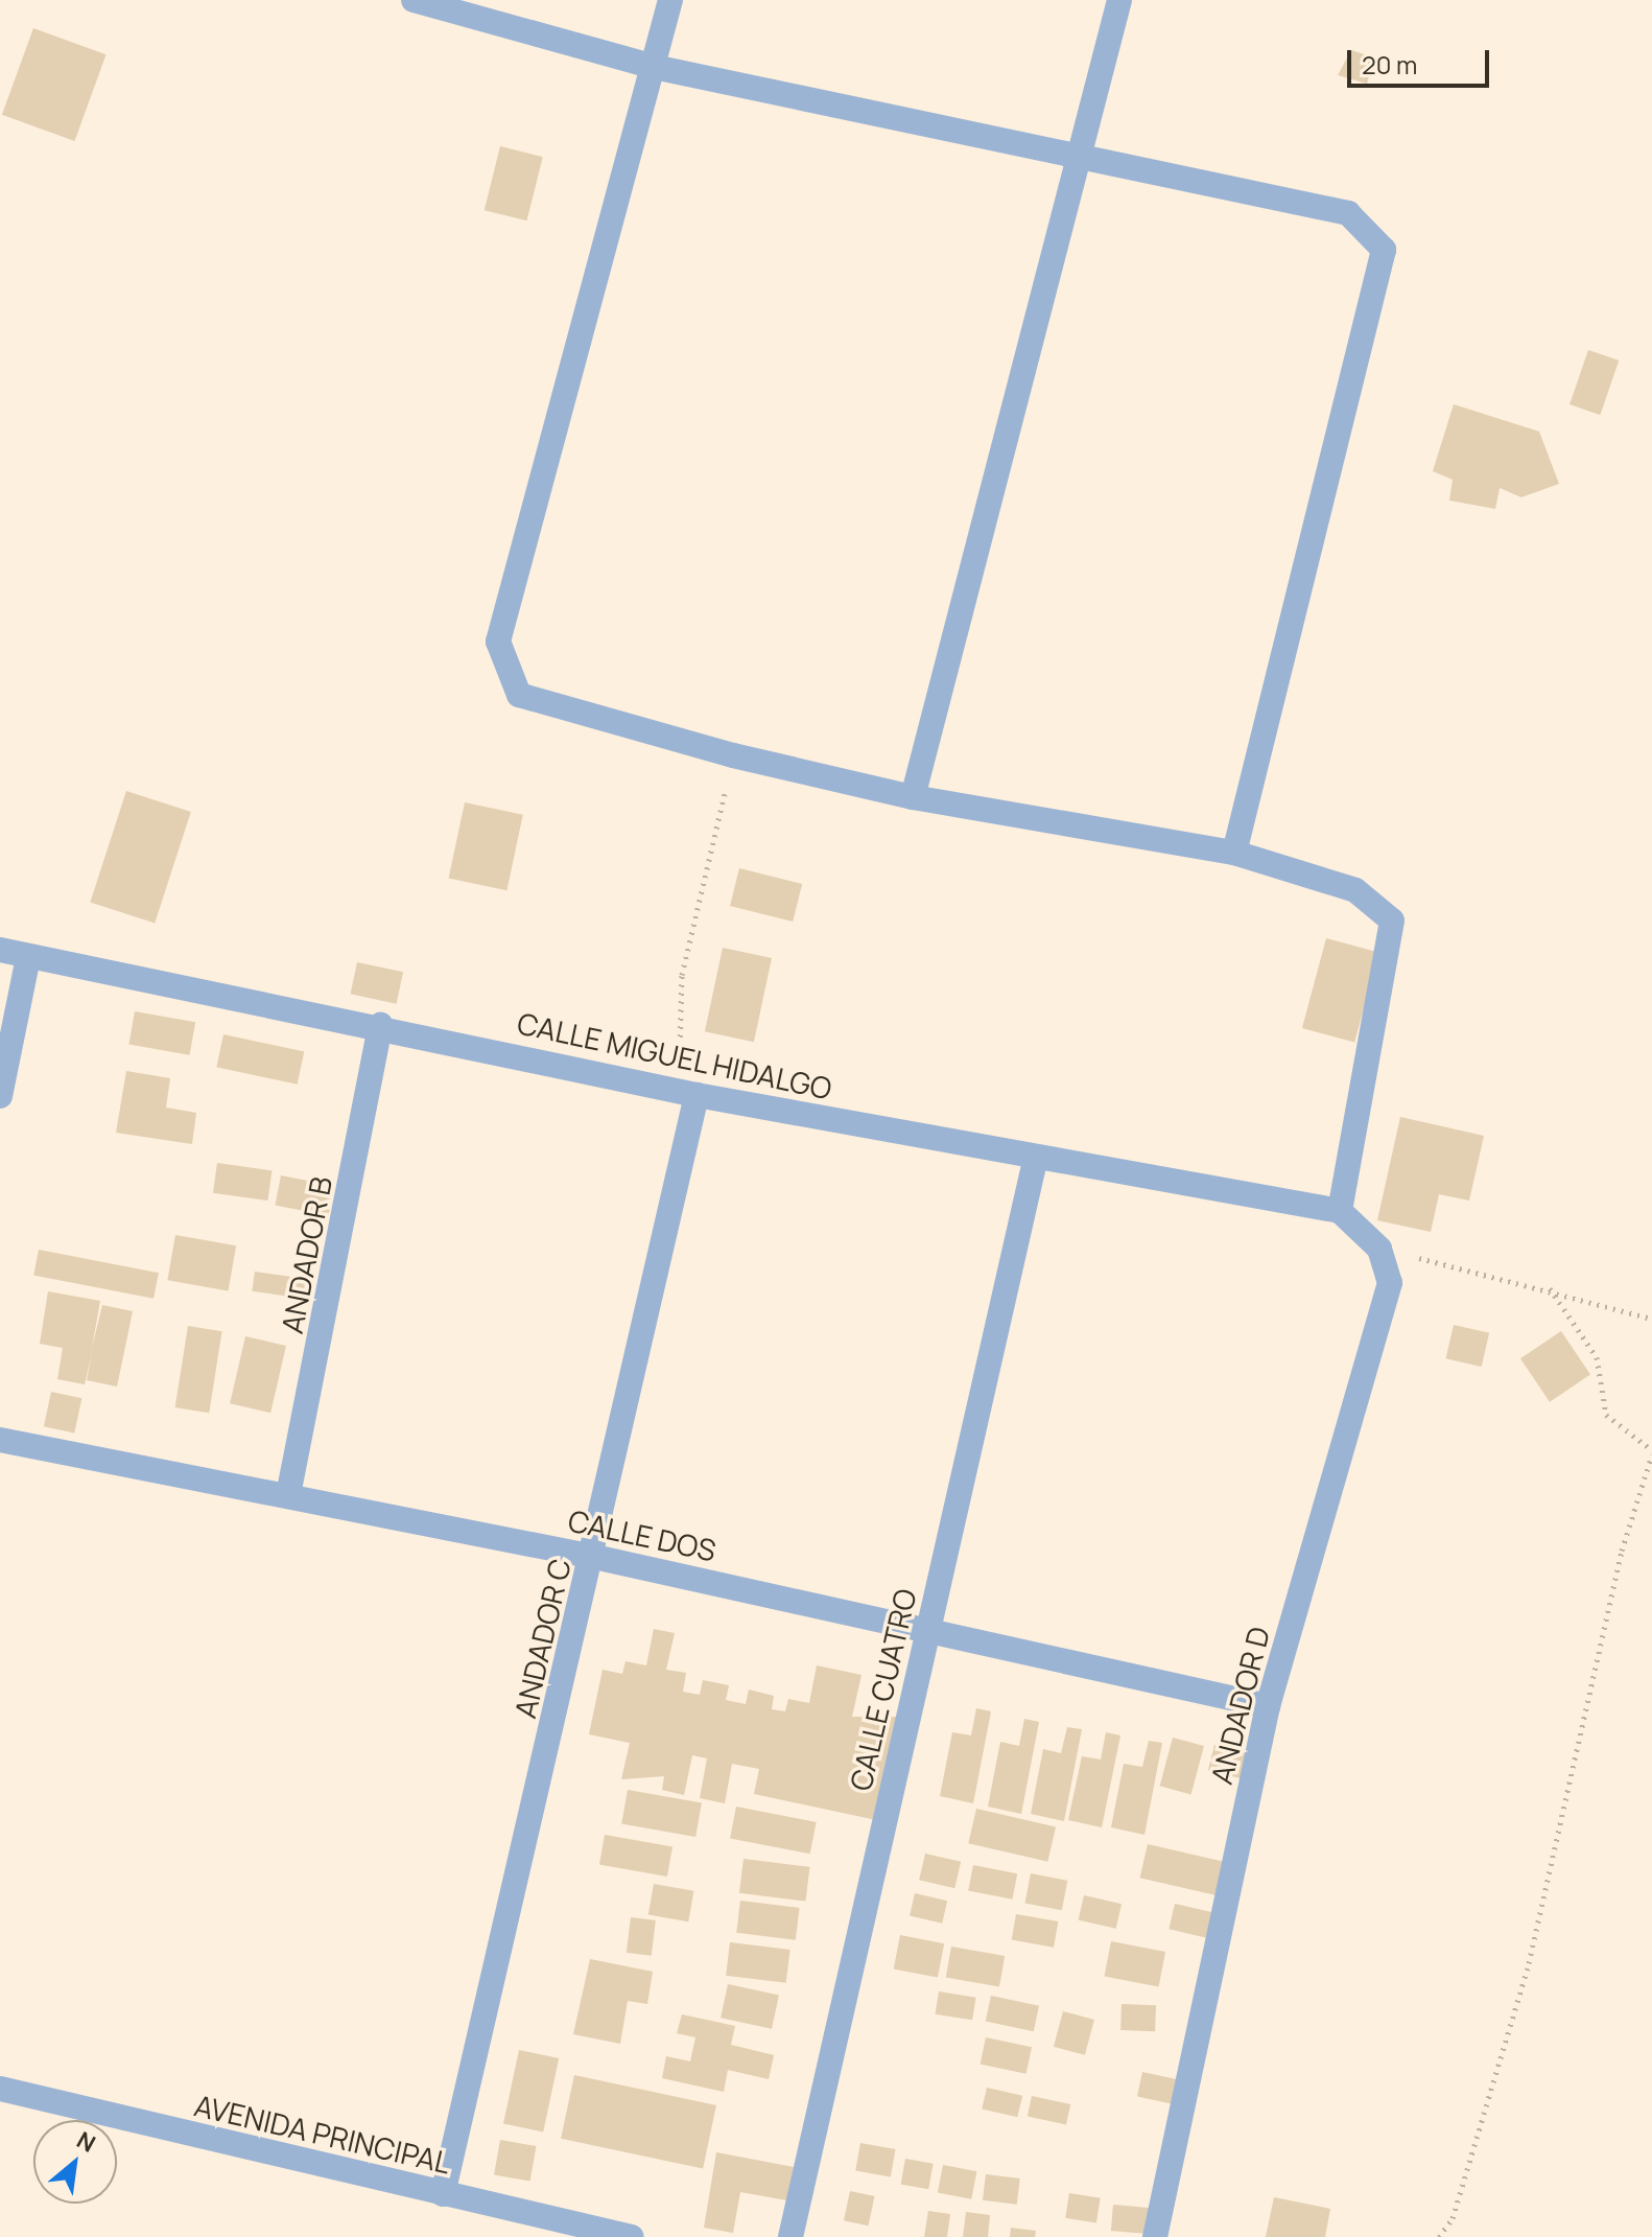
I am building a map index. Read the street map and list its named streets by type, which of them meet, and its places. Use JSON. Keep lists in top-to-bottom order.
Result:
{
  "streets": {
    "street": [
      "CALLE MIGUEL HIDALGO",
      "ANDADOR B",
      "CALLE DOS",
      "ANDADOR C",
      "CALLE CUATRO",
      "ANDADOR D",
      "AVENIDA PRINCIPAL"
    ]
  },
  "crossings": [
    ["CALLE MIGUEL HIDALGO", "ANDADOR B"],
    ["CALLE MIGUEL HIDALGO", "ANDADOR C"],
    ["CALLE MIGUEL HIDALGO", "CALLE CUATRO"],
    ["ANDADOR B", "CALLE DOS"],
    ["CALLE DOS", "ANDADOR C"],
    ["CALLE DOS", "CALLE CUATRO"],
    ["CALLE DOS", "ANDADOR D"],
    ["ANDADOR C", "AVENIDA PRINCIPAL"]
  ],
  "scale_bar": "20 m",
  "north": "top right"
}
